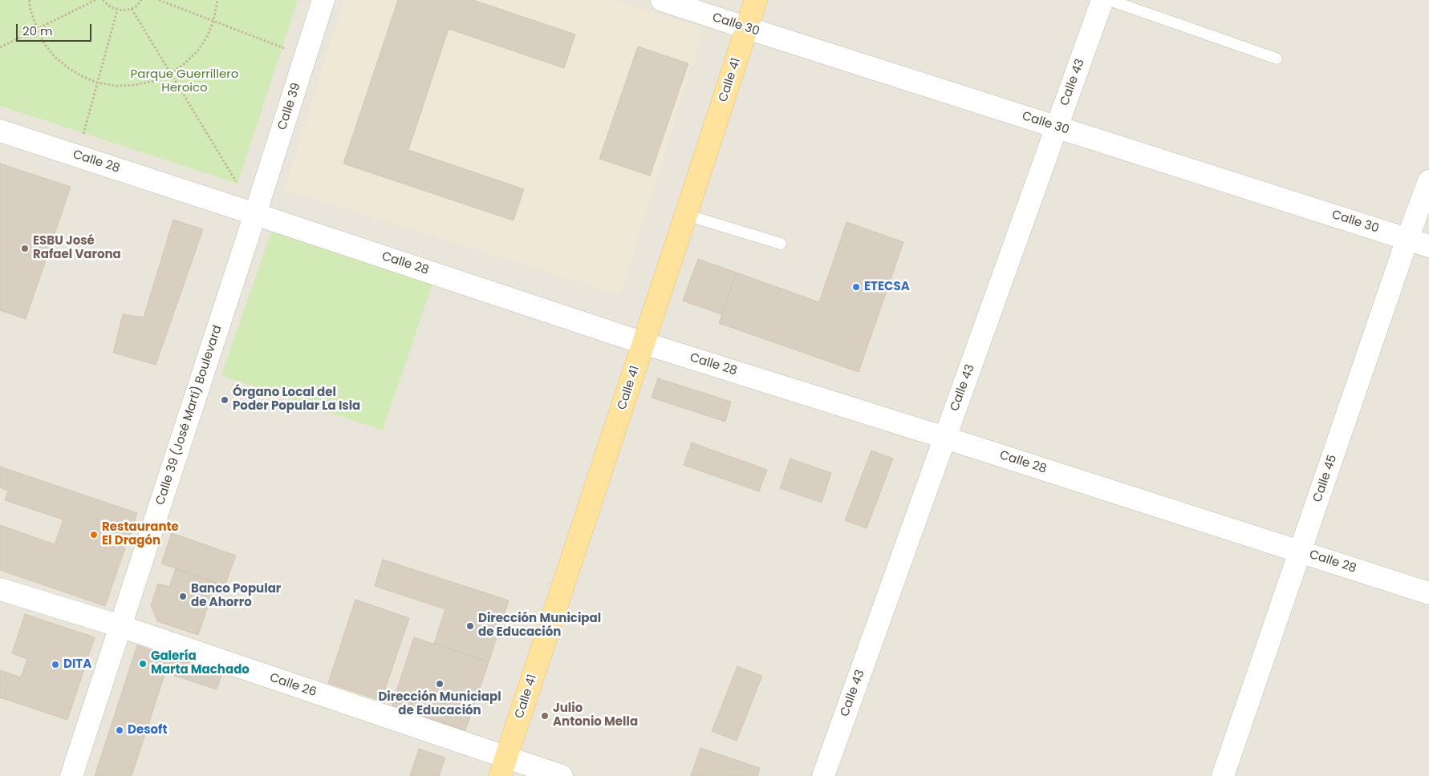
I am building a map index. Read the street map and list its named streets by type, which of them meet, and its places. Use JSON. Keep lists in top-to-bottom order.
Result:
{
  "streets": {
    "main road": ["Calle 41"],
    "street": [
      "Calle 30",
      "Calle 43",
      "Calle 39",
      "Calle 28",
      "Calle 39 (José Martí) Boulevard",
      "Calle 45",
      "Calle 26"
    ]
  },
  "crossings": [
    ["Calle 30", "Calle 41"],
    ["Calle 30", "Calle 43"],
    ["Calle 30", "Calle 45"],
    ["Calle 41", "Calle 28"],
    ["Calle 41", "Calle 26"],
    ["Calle 43", "Calle 28"],
    ["Calle 39", "Calle 28"],
    ["Calle 39", "Calle 39 (José Martí) Boulevard"],
    ["Calle 28", "Calle 39 (José Martí) Boulevard"],
    ["Calle 28", "Calle 45"],
    ["Calle 39 (José Martí) Boulevard", "Calle 26"]
  ],
  "parks": ["Parque Guerrillero Heroico"],
  "places": [
    "ESBU José Rafael Varona",
    "ETECSA",
    "Órgano Local del Poder Popular La Isla",
    "Restaurante El Dragón",
    "Banco Popular de Ahorro",
    "Dirección Municipal de Educación",
    "Galería Marta Machado",
    "DITA",
    "Dirección Municiapl de Educación",
    "Julio Antonio Mella",
    "Desoft"
  ],
  "scale_bar": "20 m"
}
